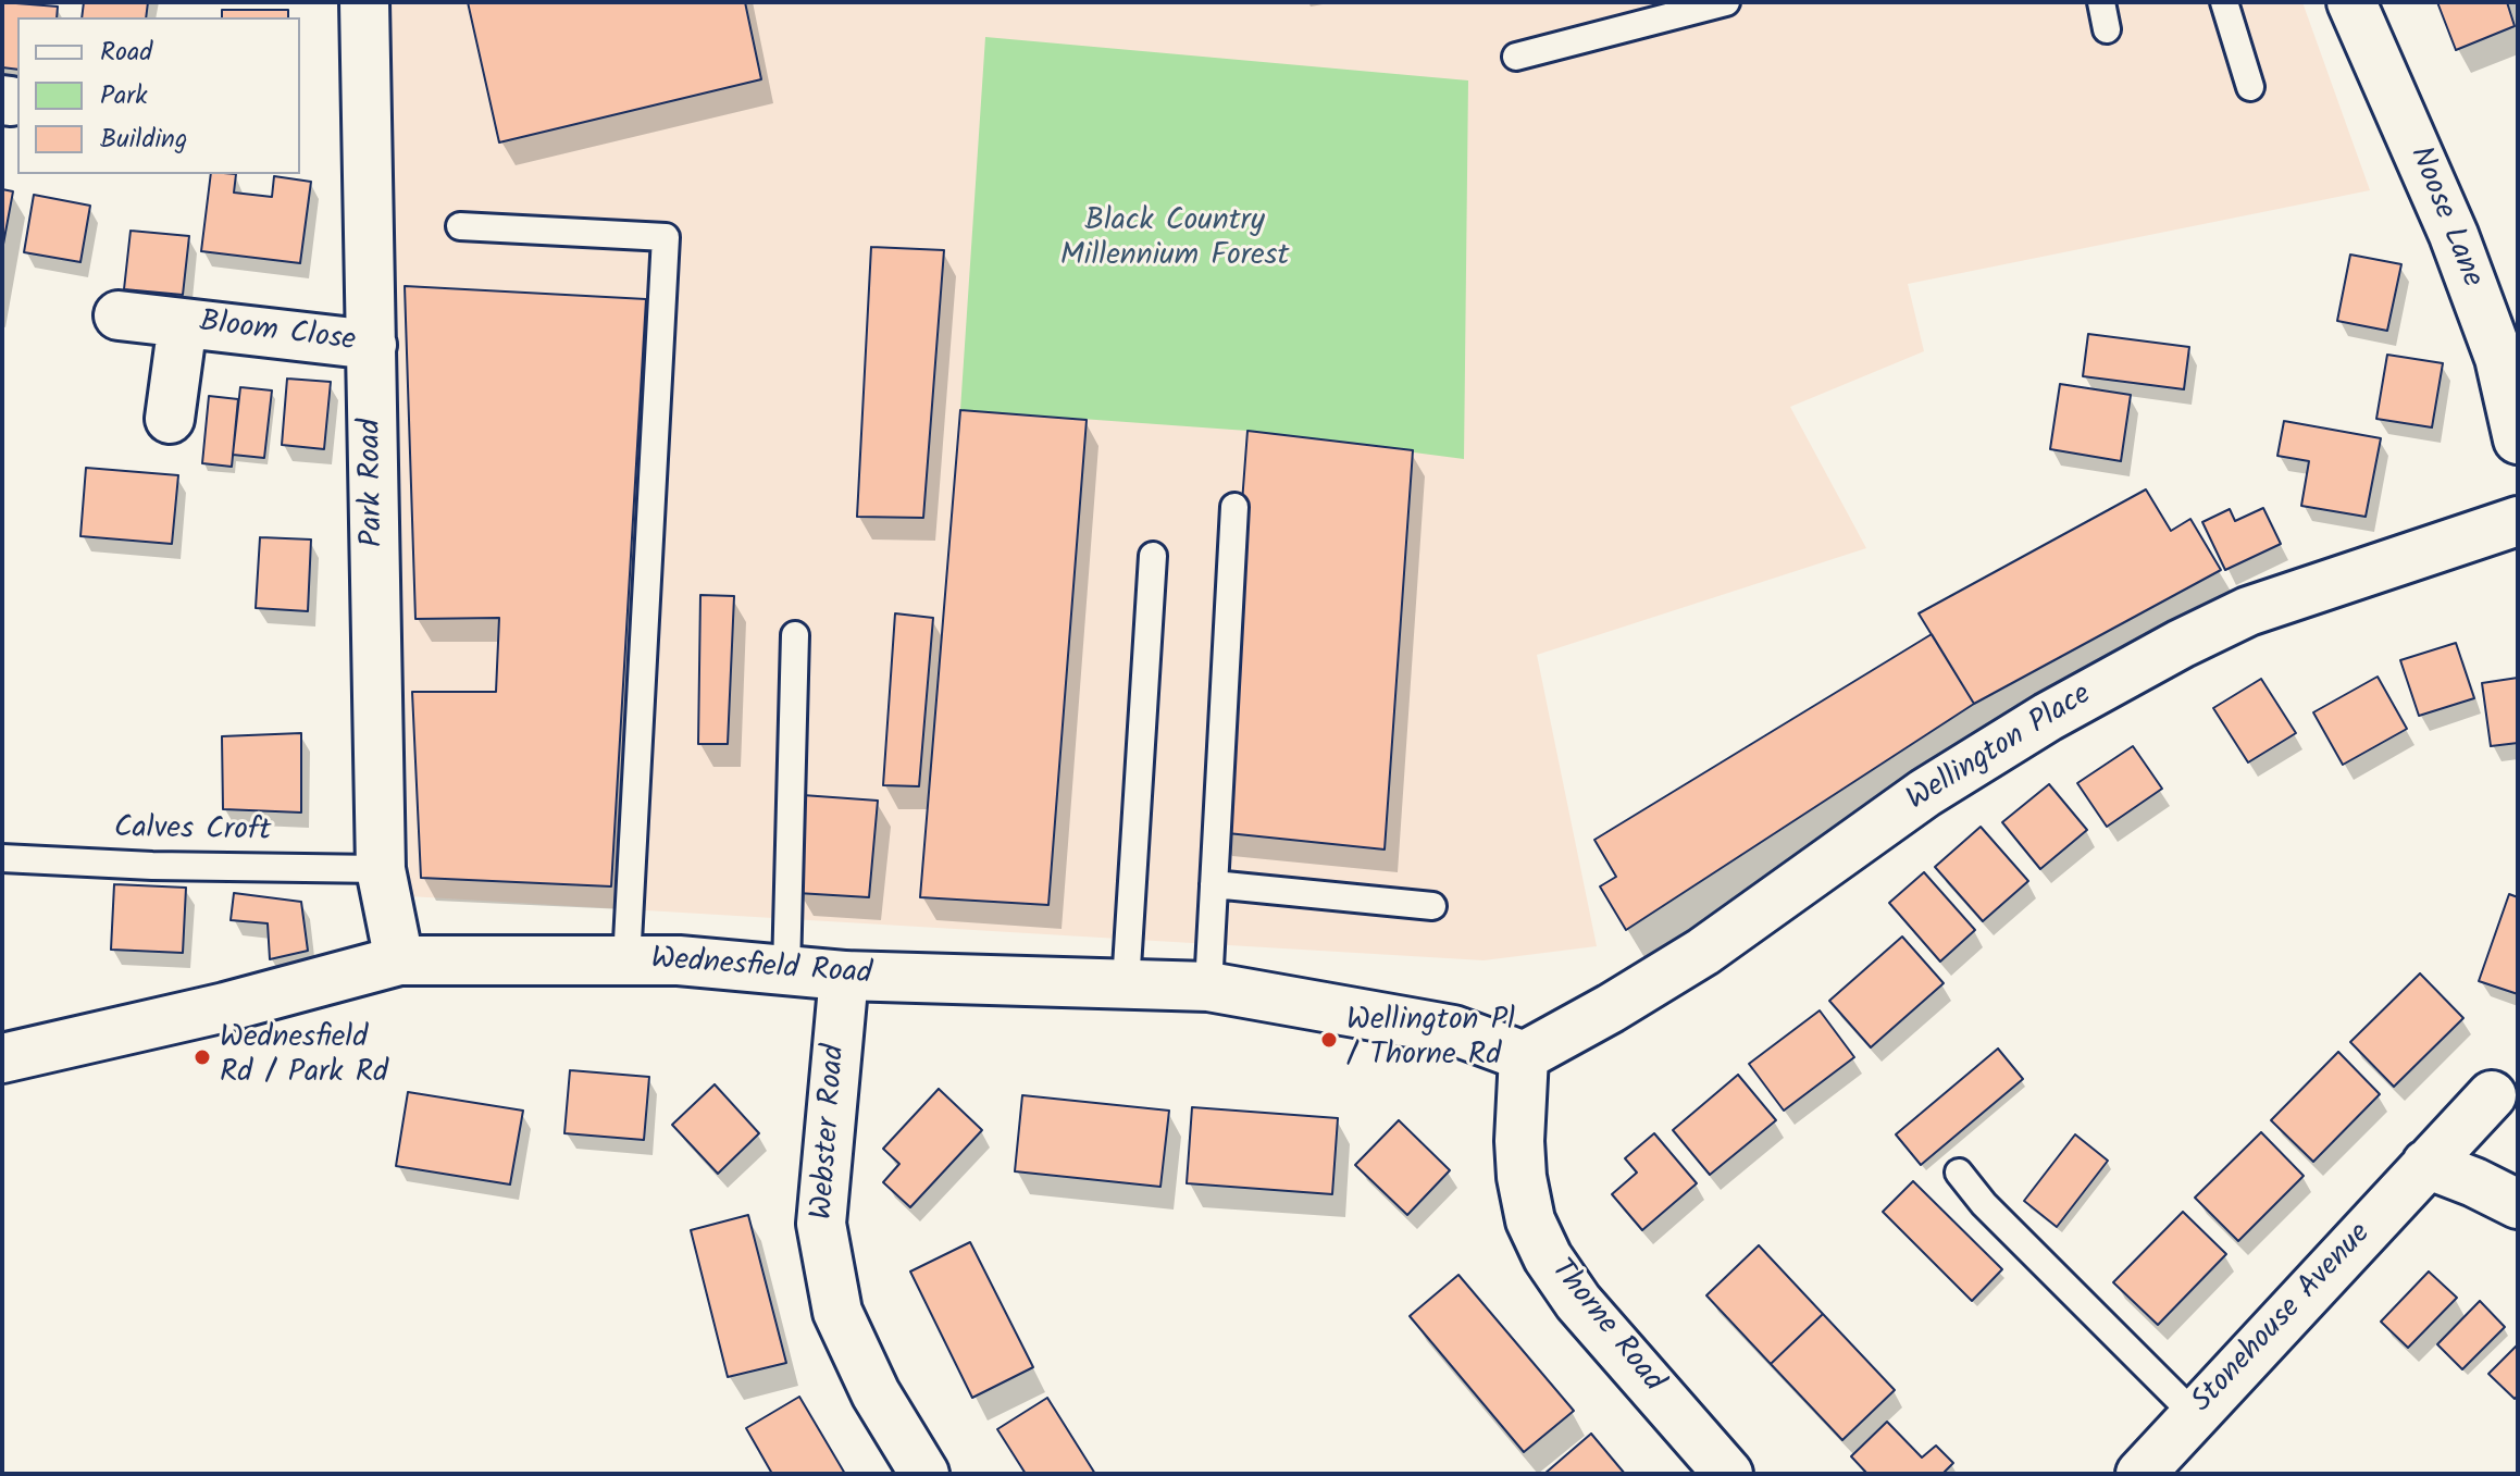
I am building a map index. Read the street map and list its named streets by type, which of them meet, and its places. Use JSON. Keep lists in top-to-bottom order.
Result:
{
  "streets": {
    "street": [
      "Noose Lane",
      "Bloom Close",
      "Park Road",
      "Wellington Place",
      "Wednesfield Road",
      "Webster Road",
      "Stonehouse Avenue",
      "Thorne Road"
    ],
    "lane": ["Calves Croft"]
  },
  "crossings": [
    ["Bloom Close", "Park Road"],
    ["Park Road", "Calves Croft"],
    ["Park Road", "Wednesfield Road"],
    ["Wellington Place", "Wednesfield Road"],
    ["Wellington Place", "Thorne Road"],
    ["Wednesfield Road", "Webster Road"],
    ["Wednesfield Road", "Thorne Road"]
  ],
  "parks": ["Black Country Millennium Forest"],
  "places": ["Wellington Pl / Thorne Rd", "Wednesfield Rd / Park Rd"],
  "legend": ["Road", "Park", "Building"]
}
